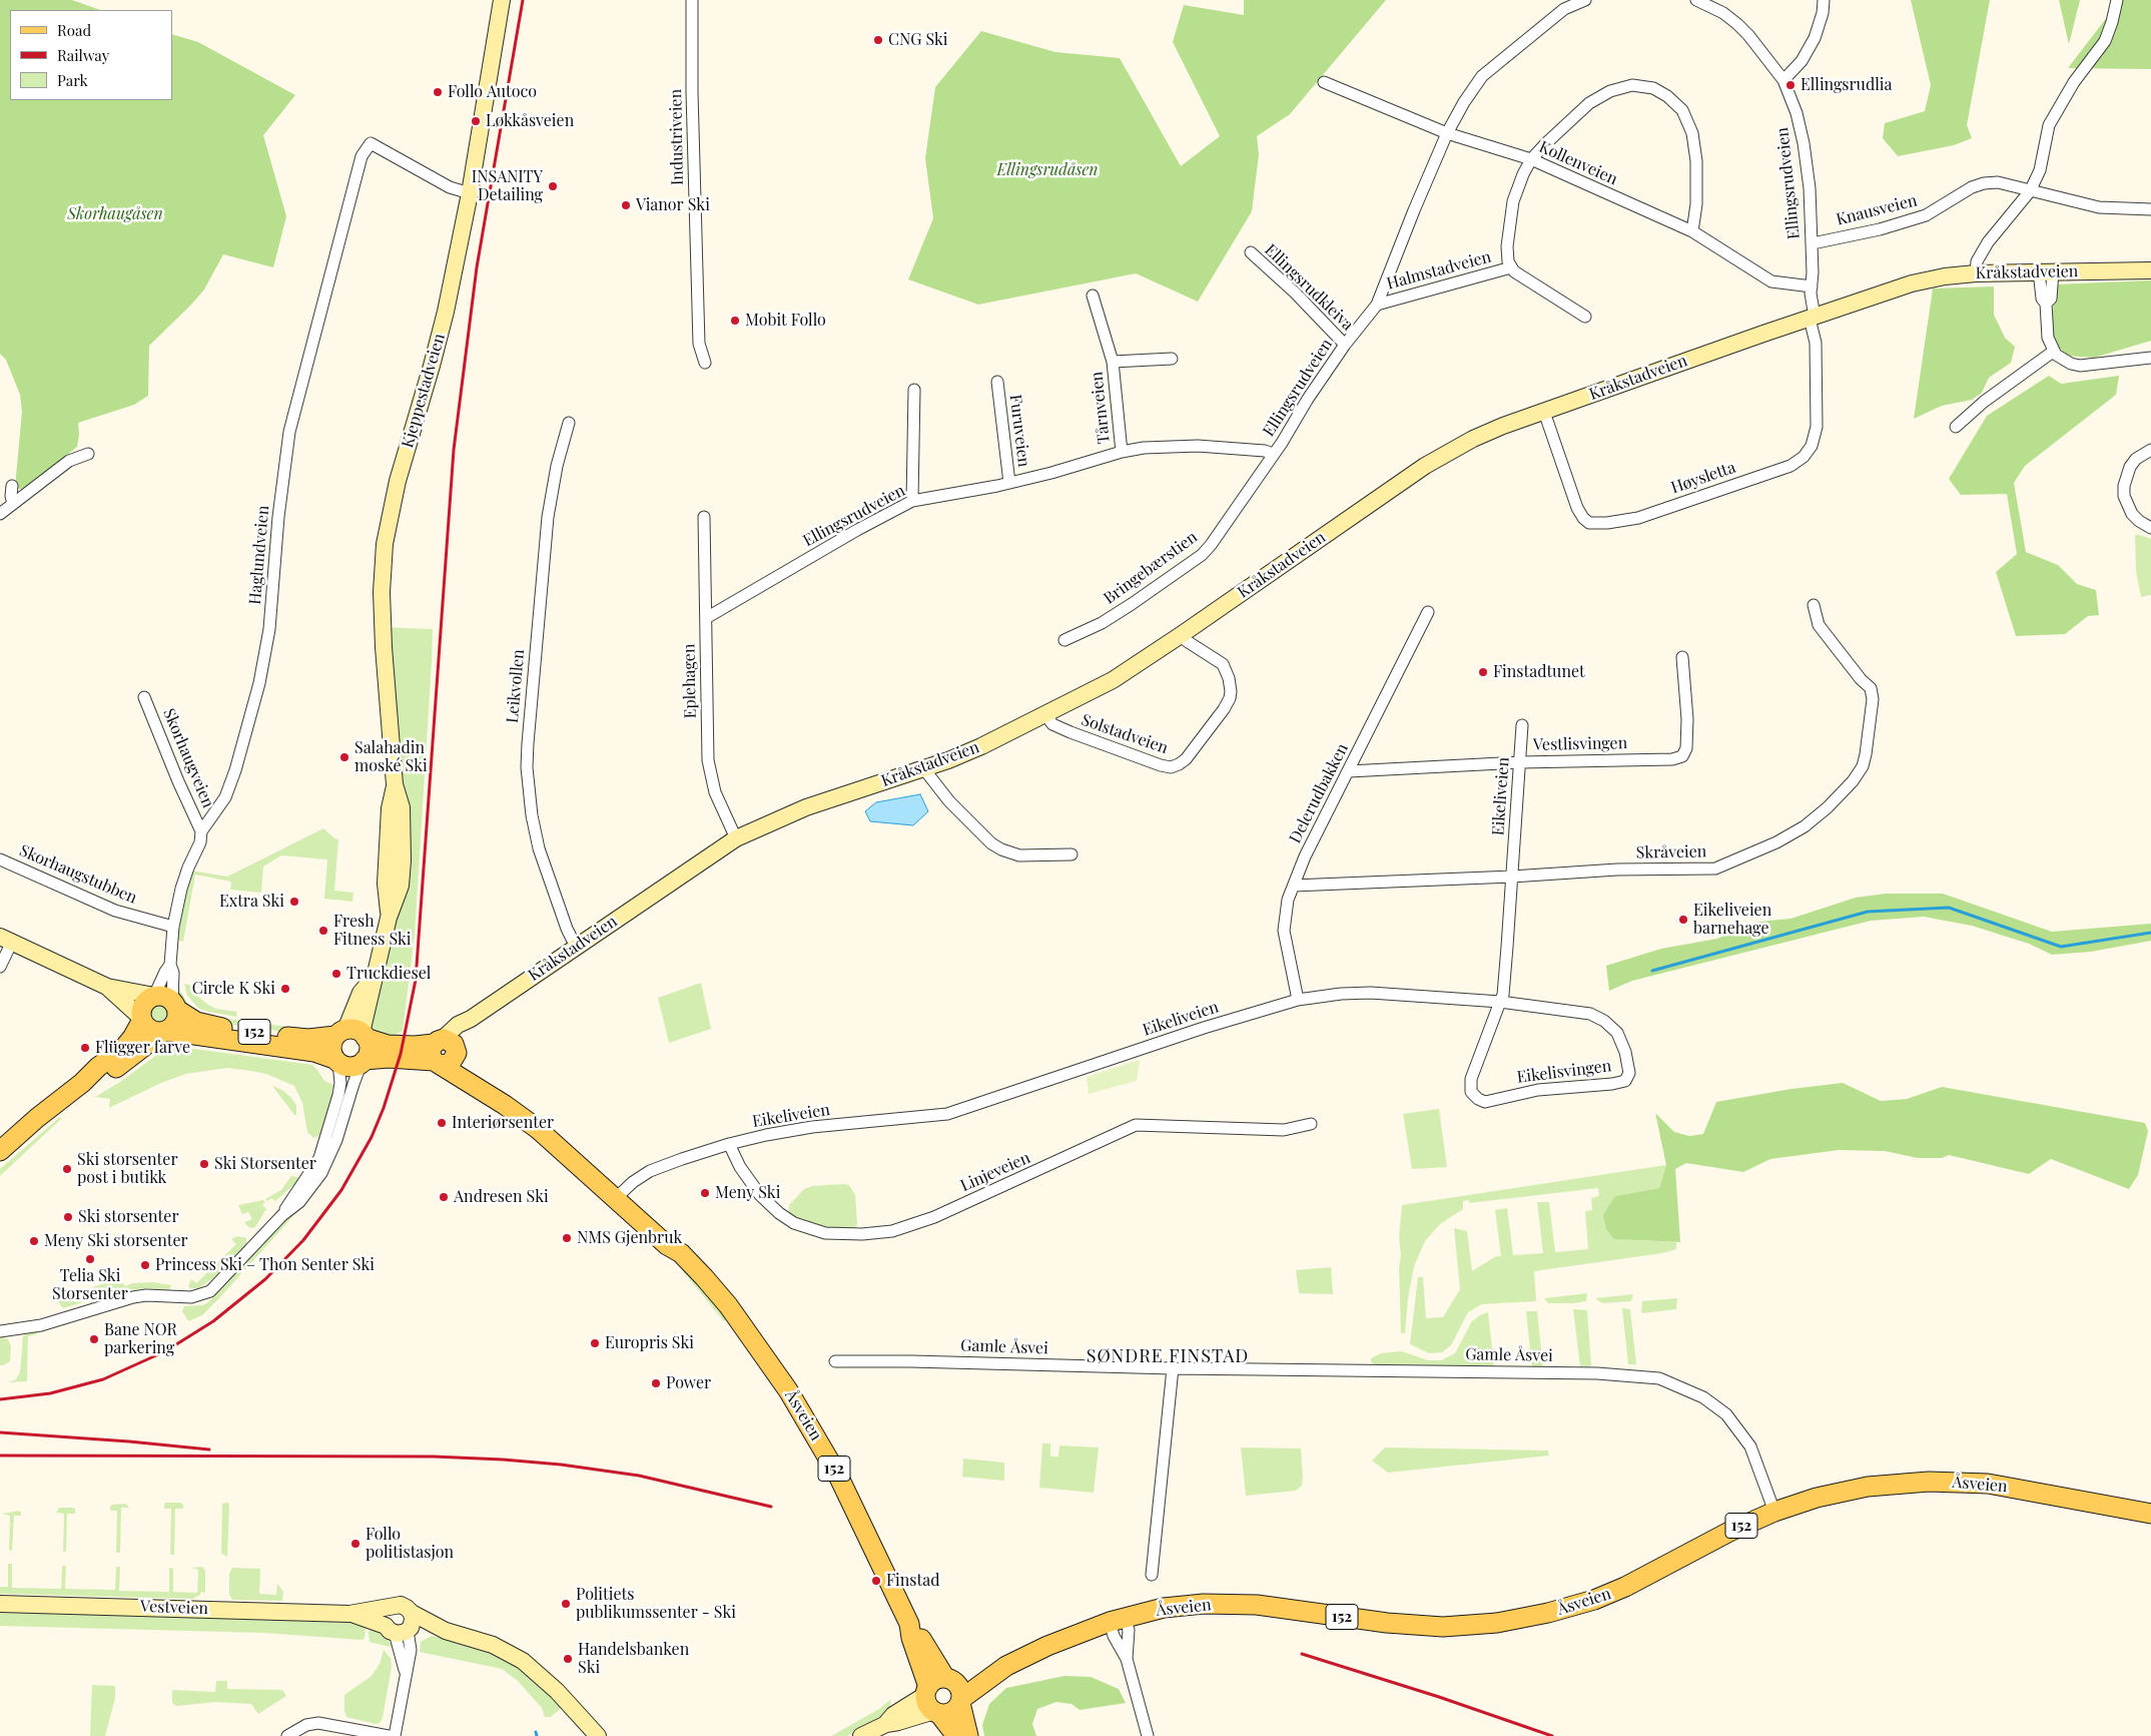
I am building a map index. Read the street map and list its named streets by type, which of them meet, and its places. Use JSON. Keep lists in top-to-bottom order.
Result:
{
  "streets": {
    "main road": [
      "Kråkstadveien",
      "Kjeppestadveien",
      "152",
      "Åsveien",
      "Vestveien"
    ],
    "street": [
      "Industriveien",
      "Kollenveien",
      "Ellingsrudveien",
      "Knausveien",
      "Halmstadveien",
      "Ellingsrudkleiva",
      "Tårnveien",
      "Furuveien",
      "Høysletta",
      "Haglundveien",
      "Bringebærstien",
      "Eplehagen",
      "Leikvollen",
      "Solstadveien",
      "Vestlisvingen",
      "Skorhaugveien",
      "Delerudbakken",
      "Eikeliveien",
      "Skråveien",
      "Skorhaugstubben",
      "Eikelisvingen",
      "Linjeveien",
      "Gamle Åsvei"
    ]
  },
  "crossings": [
    ["Kollenveien", "Ellingsrudveien"],
    ["Kollenveien", "Halmstadveien"],
    ["Ellingsrudveien", "Knausveien"],
    ["Ellingsrudveien", "Halmstadveien"],
    ["Ellingsrudveien", "Kråkstadveien"],
    ["Ellingsrudveien", "Ellingsrudkleiva"],
    ["Ellingsrudveien", "Tårnveien"],
    ["Ellingsrudveien", "Furuveien"],
    ["Ellingsrudveien", "Høysletta"],
    ["Ellingsrudveien", "Bringebærstien"],
    ["Ellingsrudveien", "Eplehagen"],
    ["Kråkstadveien", "Høysletta"],
    ["Kråkstadveien", "Eplehagen"],
    ["Kråkstadveien", "Leikvollen"],
    ["Kråkstadveien", "Solstadveien"],
    ["Kråkstadveien", "152"],
    ["Kråkstadveien", "Åsveien"],
    ["Kjeppestadveien", "Haglundveien"],
    ["Kjeppestadveien", "152"],
    ["Haglundveien", "Skorhaugveien"],
    ["Haglundveien", "Skorhaugstubben"],
    ["Haglundveien", "152"],
    ["Vestlisvingen", "Delerudbakken"],
    ["Vestlisvingen", "Eikeliveien"],
    ["Delerudbakken", "Eikeliveien"],
    ["Delerudbakken", "Skråveien"],
    ["Eikeliveien", "Skråveien"],
    ["Eikeliveien", "Eikelisvingen"],
    ["Eikeliveien", "Linjeveien"],
    ["Eikeliveien", "Åsveien"],
    ["152", "Åsveien"],
    ["Gamle Åsvei", "Åsveien"]
  ],
  "districts": ["SØNDRE FINSTAD"],
  "parks": ["Ellingsrudåsen", "Skorhaugåsen"],
  "places": [
    "CNG Ski",
    "Ellingsrudlia",
    "Follo Autoco",
    "Løkkåsveien",
    "INSANITY Detailing",
    "Vianor Ski",
    "Mobit Follo",
    "Finstadtunet",
    "Salahadin moské Ski",
    "Extra Ski",
    "Eikeliveien barnehage",
    "Fresh Fitness Ski",
    "Truckdiesel",
    "Circle K Ski",
    "Flügger farve",
    "Interiørsenter",
    "Ski Storsenter",
    "Ski storsenter post i butikk",
    "Meny Ski",
    "Andresen Ski",
    "Ski storsenter",
    "NMS Gjenbruk",
    "Meny Ski storsenter",
    "Telia Ski Storsenter",
    "Princess Ski – Thon Senter Ski",
    "Bane NOR parkering",
    "Europris Ski",
    "Power",
    "Follo politistasjon",
    "Finstad",
    "Politiets publikumssenter - Ski",
    "Handelsbanken Ski"
  ],
  "legend": ["Road", "Railway", "Park"]
}
